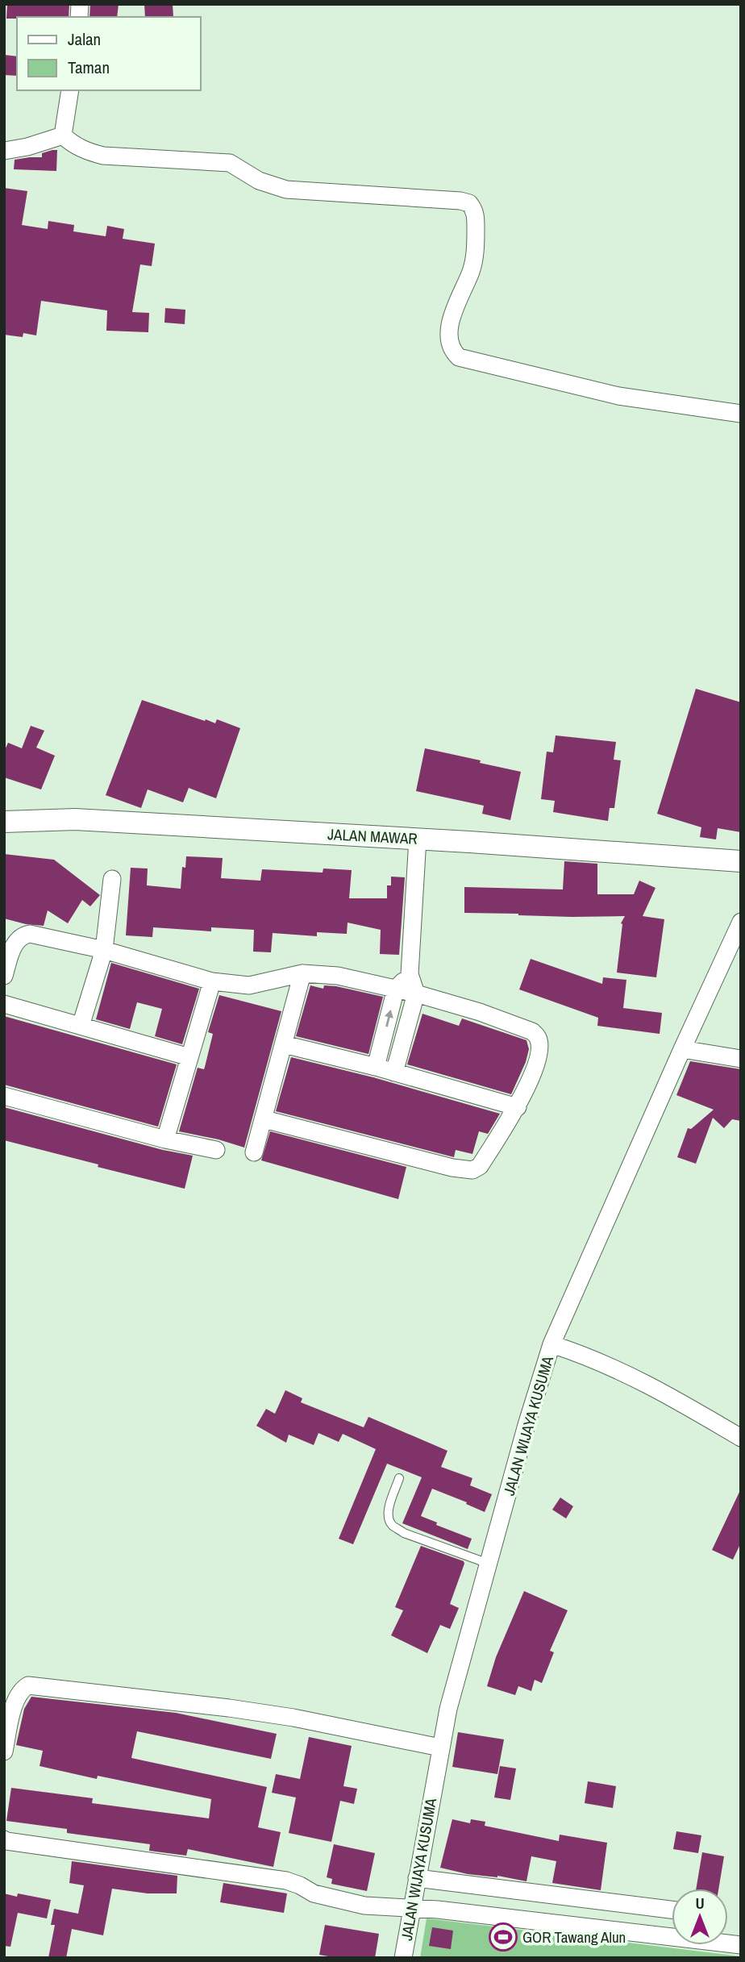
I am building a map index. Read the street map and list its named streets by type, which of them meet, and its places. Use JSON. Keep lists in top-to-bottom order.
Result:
{
  "streets": {
    "street": ["JALAN MAWAR", "JALAN WIJAYA KUSUMA"]
  },
  "places": {
    "sports": ["GOR Tawang Alun"]
  },
  "legend": ["Jalan", "Taman"],
  "north": "top"
}
